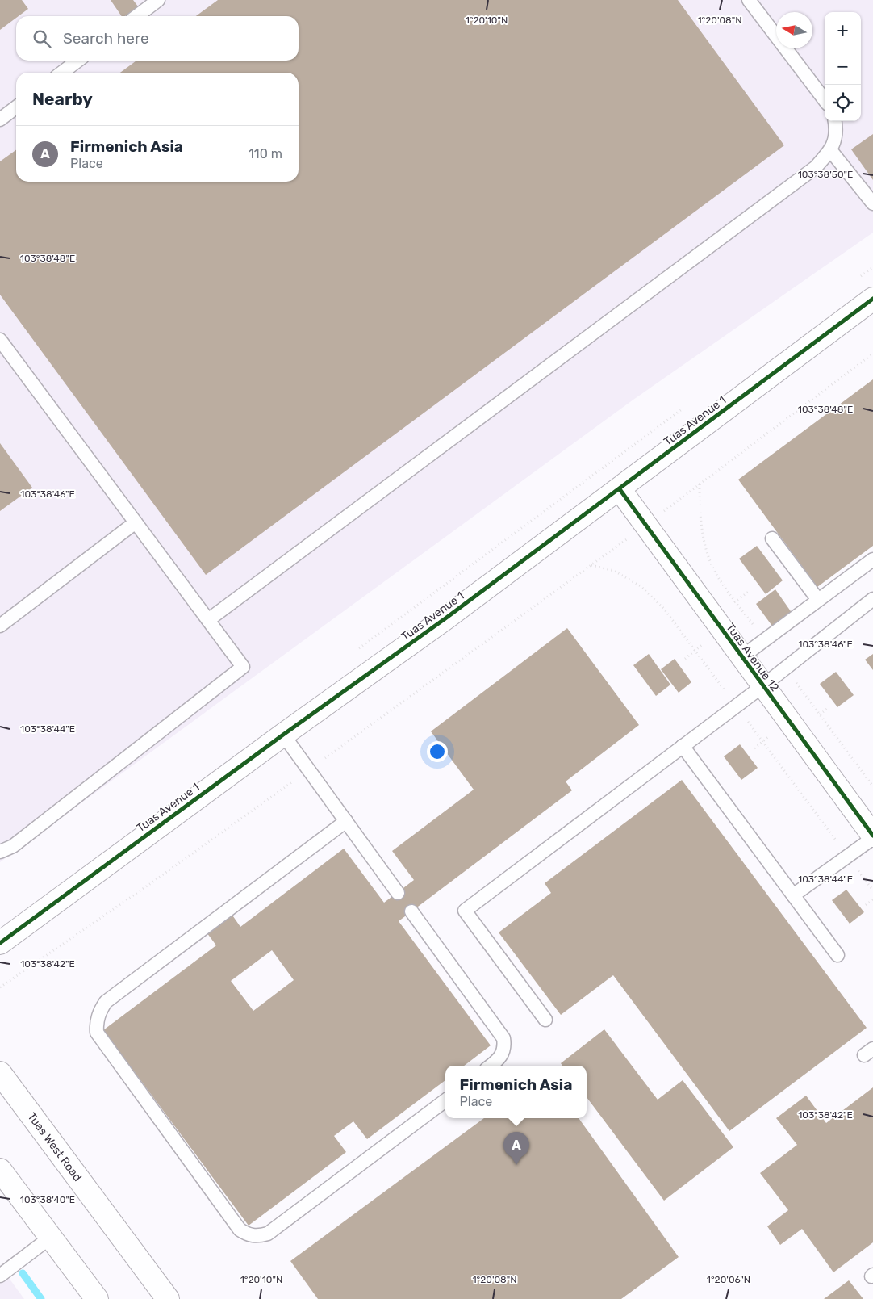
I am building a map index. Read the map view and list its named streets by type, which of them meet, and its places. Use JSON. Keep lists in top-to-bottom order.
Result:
{
  "streets": {
    "street": ["Tuas Avenue 1", "Tuas Avenue 12", "Tuas West Road"]
  },
  "crossings": [
    ["Tuas Avenue 1", "Tuas Avenue 12"]
  ],
  "north": "left",
  "page": {
    "map_buttons": ["+", "−"],
    "search": "Search here",
    "heading": "Nearby",
    "list": [
      {
        "mark": "A",
        "name": "Firmenich Asia",
        "note": "Place",
        "value": "110 m"
      }
    ],
    "popup": ["Firmenich Asia", "Place"],
    "pins": "A"
  },
  "coordinates": [
    "1°20'10\"N",
    "1°20'08\"N",
    "103°38'50\"E",
    "103°38'48\"E",
    "103°38'46\"E",
    "103°38'44\"E",
    "103°38'42\"E",
    "103°38'40\"E",
    "1°20'06\"N"
  ]
}
